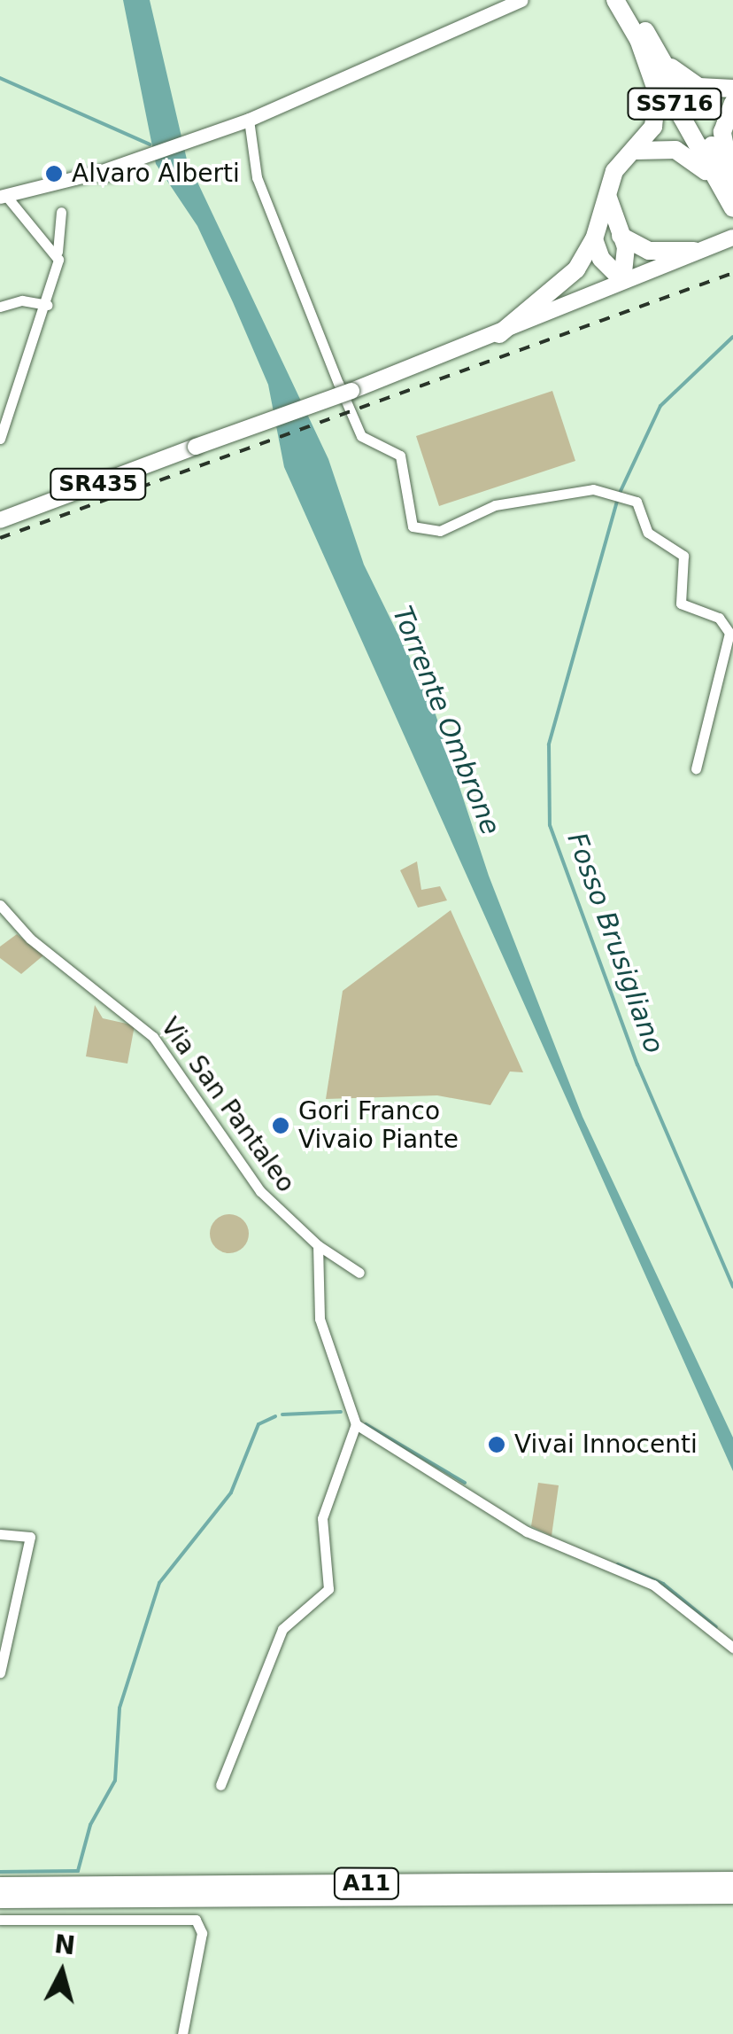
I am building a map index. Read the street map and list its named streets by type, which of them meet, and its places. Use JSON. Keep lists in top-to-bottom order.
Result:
{
  "streets": {
    "highway": ["SS716", "A11"],
    "main road": ["SR435"],
    "street": ["Via San Pantaleo"]
  },
  "water": ["Torrente Ombrone", "Fosso Brusigliano"],
  "places": ["Alvaro Alberti", "Gori Franco Vivaio Piante", "Vivai Innocenti"],
  "north": "top"
}
